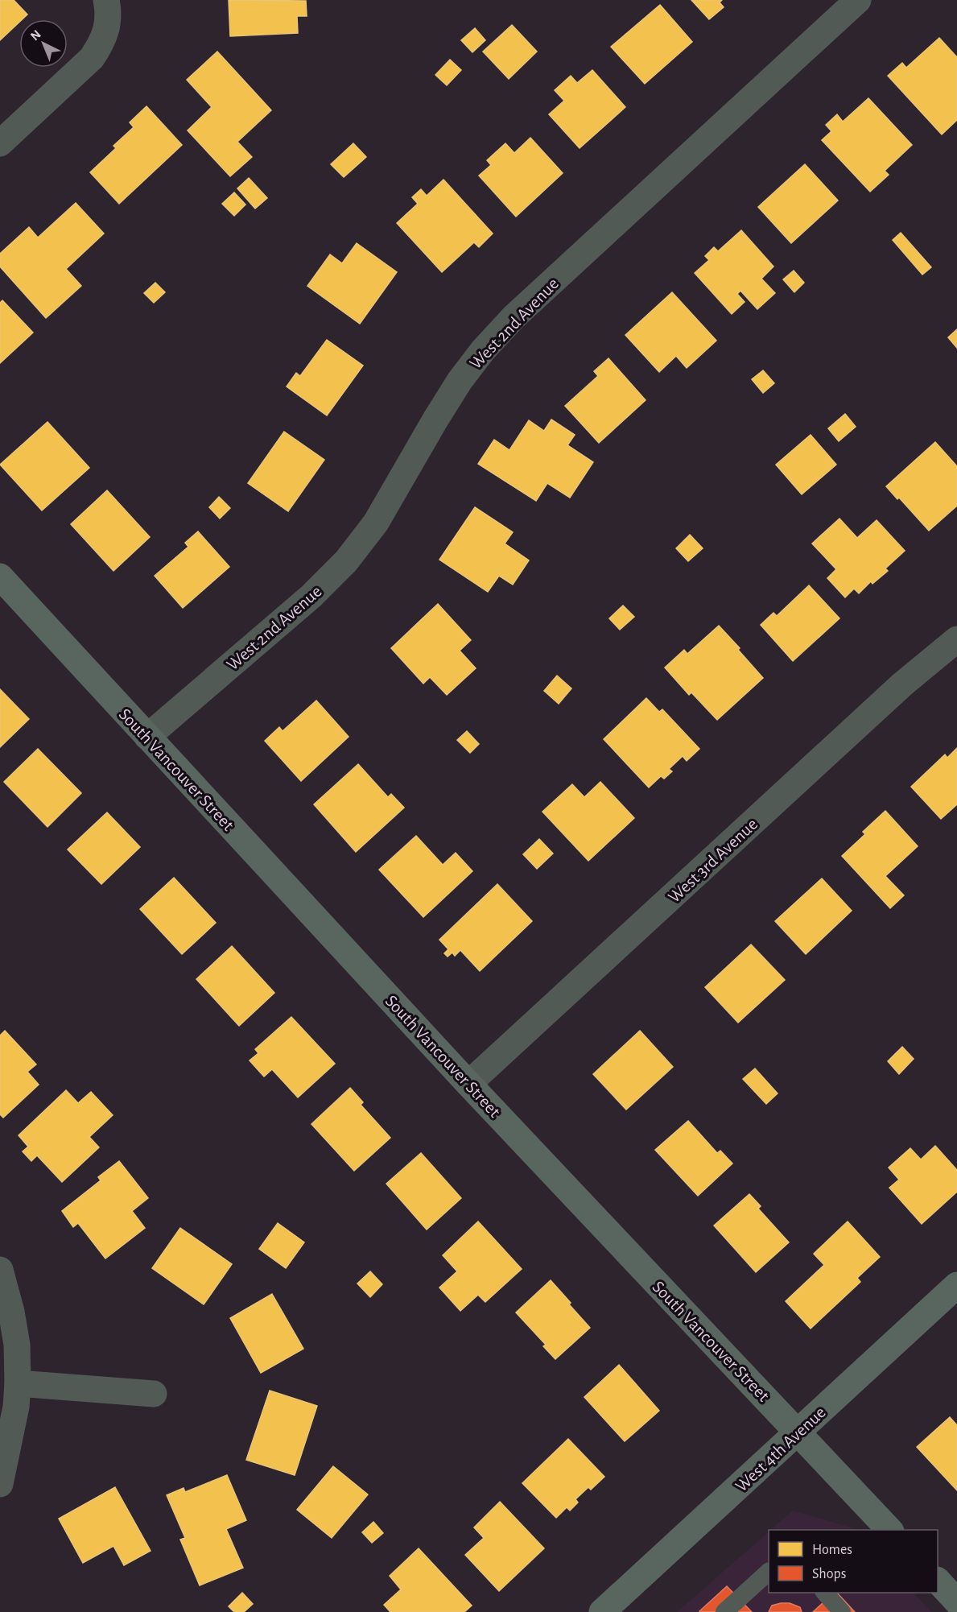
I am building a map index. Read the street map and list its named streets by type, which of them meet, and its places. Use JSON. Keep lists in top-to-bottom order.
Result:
{
  "streets": {
    "street": [
      "West 2nd Avenue",
      "South Vancouver Street",
      "West 3rd Avenue",
      "West 4th Avenue"
    ]
  },
  "crossings": [
    ["West 2nd Avenue", "South Vancouver Street"],
    ["South Vancouver Street", "West 3rd Avenue"],
    ["South Vancouver Street", "West 4th Avenue"]
  ],
  "legend": ["Homes", "Shops"],
  "north": "top left"
}
